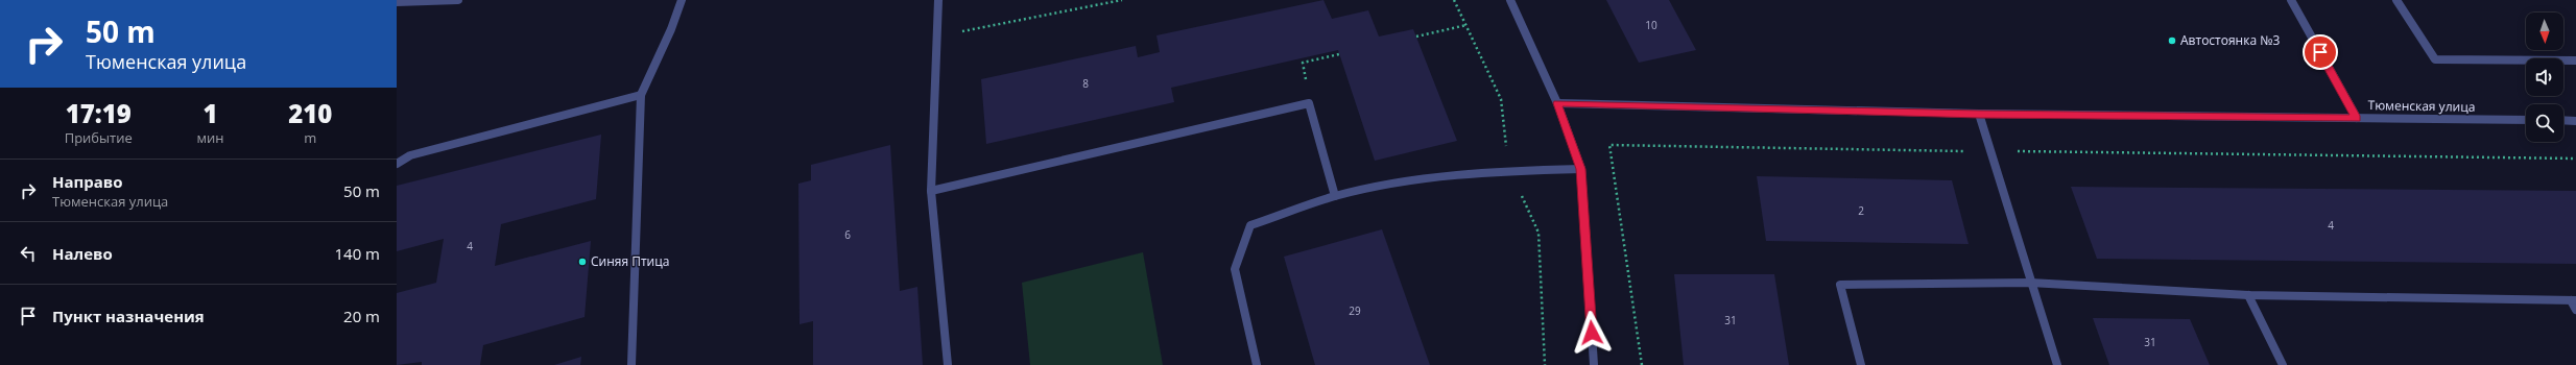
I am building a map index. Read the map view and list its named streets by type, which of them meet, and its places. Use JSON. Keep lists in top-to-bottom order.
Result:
{
  "streets": {
    "street": ["Тюменская улица"]
  },
  "places": ["Автостоянка №3", "Синяя Птица"],
  "house_numbers": [
    "10",
    "8",
    "2",
    "4",
    "6",
    "4",
    "29",
    "31",
    "31"
  ],
  "north": "bottom",
  "page": {
    "turn": ["50 m", "Тюменская улица"],
    "eta": [
      "17:19",
      "Прибытие",
      "1",
      "мин",
      "210",
      "m"
    ],
    "list": [
      {
        "name": "Направо",
        "note": "Тюменская улица",
        "value": "50 m"
      },
      {
        "name": "Налево",
        "value": "140 m"
      },
      {
        "name": "Пункт назначения",
        "value": "20 m"
      }
    ]
  }
}
